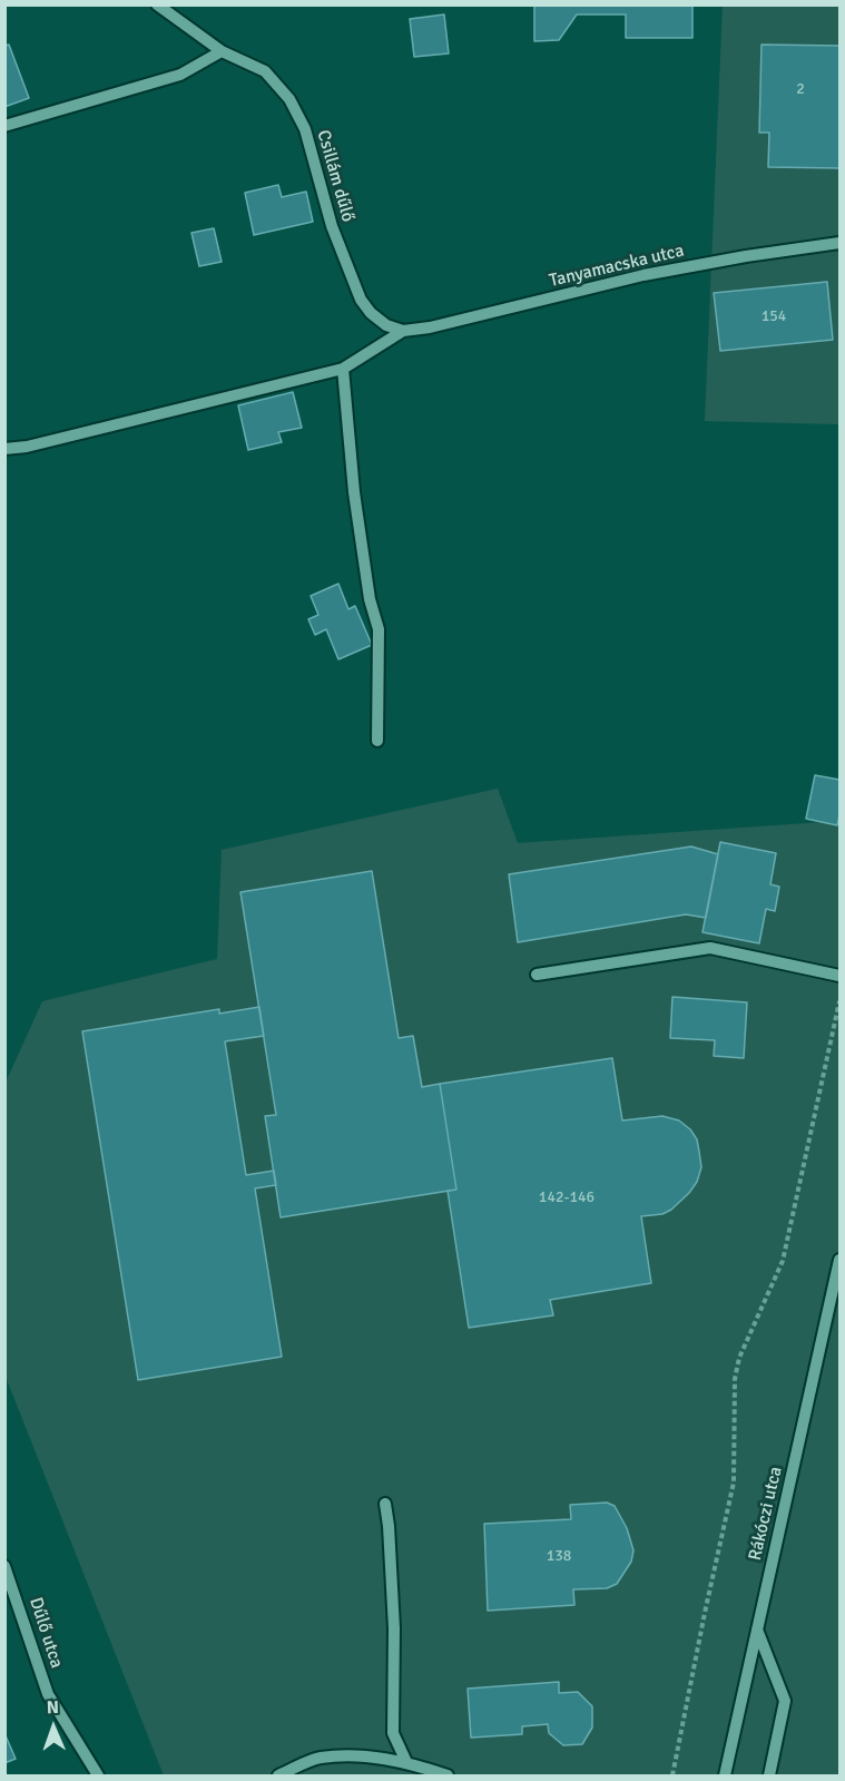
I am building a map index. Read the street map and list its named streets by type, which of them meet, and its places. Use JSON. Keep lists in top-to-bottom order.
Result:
{
  "streets": {
    "street": [
      "Csillám dűlő",
      "Tanyamacska utca",
      "Rákóczi utca",
      "Dűlő utca"
    ]
  },
  "crossings": [
    ["Csillám dűlő", "Tanyamacska utca"]
  ],
  "house_numbers": [
    "2",
    "154",
    "142-146",
    "138"
  ],
  "north": "top"
}
